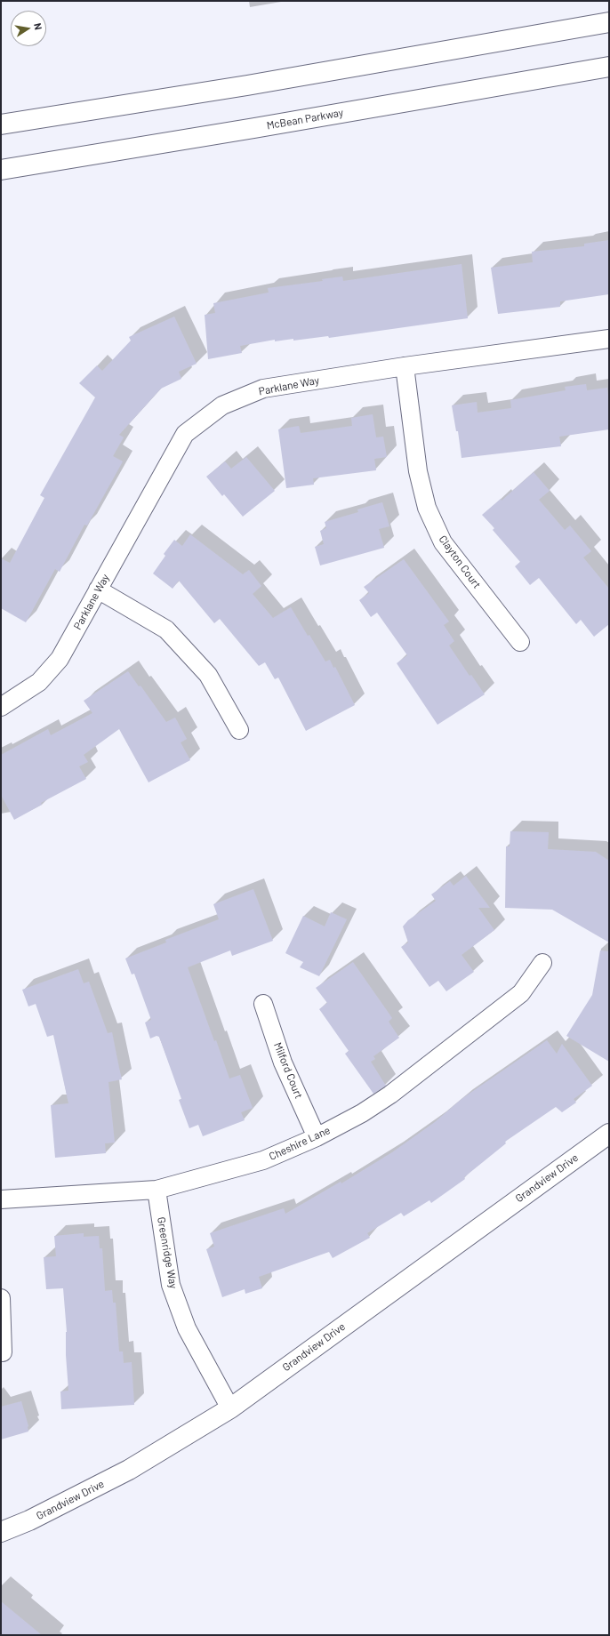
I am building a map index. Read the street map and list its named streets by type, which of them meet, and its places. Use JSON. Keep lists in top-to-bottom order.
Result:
{
  "streets": {
    "main road": ["McBean Parkway", "Grandview Drive"],
    "street": [
      "Parklane Way",
      "Clayton Court",
      "Milford Court",
      "Cheshire Lane",
      "Greenridge Way"
    ]
  },
  "crossings": [
    ["Parklane Way", "Clayton Court"],
    ["Milford Court", "Cheshire Lane"],
    ["Cheshire Lane", "Greenridge Way"],
    ["Grandview Drive", "Greenridge Way"]
  ],
  "north": "right"
}
